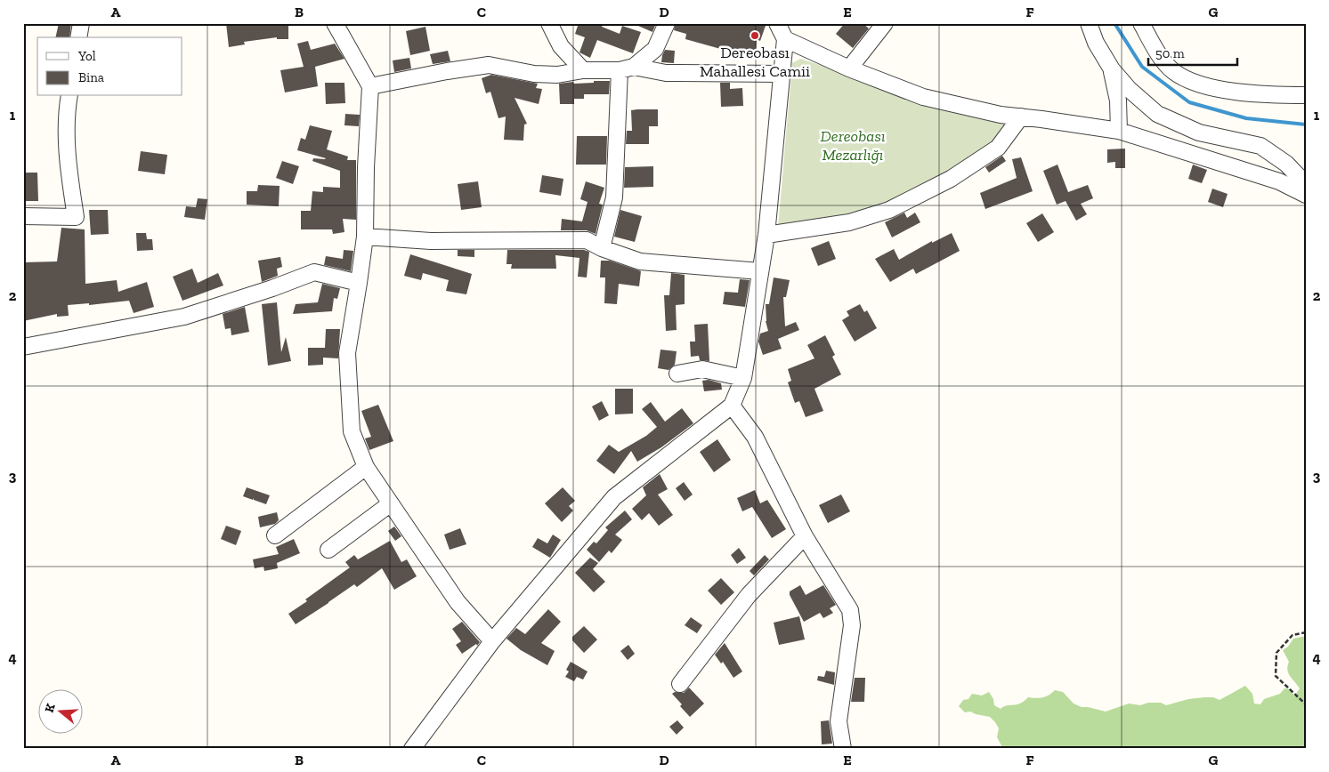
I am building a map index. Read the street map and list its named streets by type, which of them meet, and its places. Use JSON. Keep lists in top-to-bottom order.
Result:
{
  "parks": ["Dereobası Mezarlığı"],
  "places": ["Dereobası Mahallesi Camii"],
  "legend": ["Yol", "Bina"],
  "scale_bar": "50 m",
  "north": "left",
  "grid": {
    "columns": [
      "A",
      "B",
      "C",
      "D",
      "E",
      "F",
      "G"
    ],
    "rows": [
      "1",
      "2",
      "3",
      "4"
    ]
  }
}
